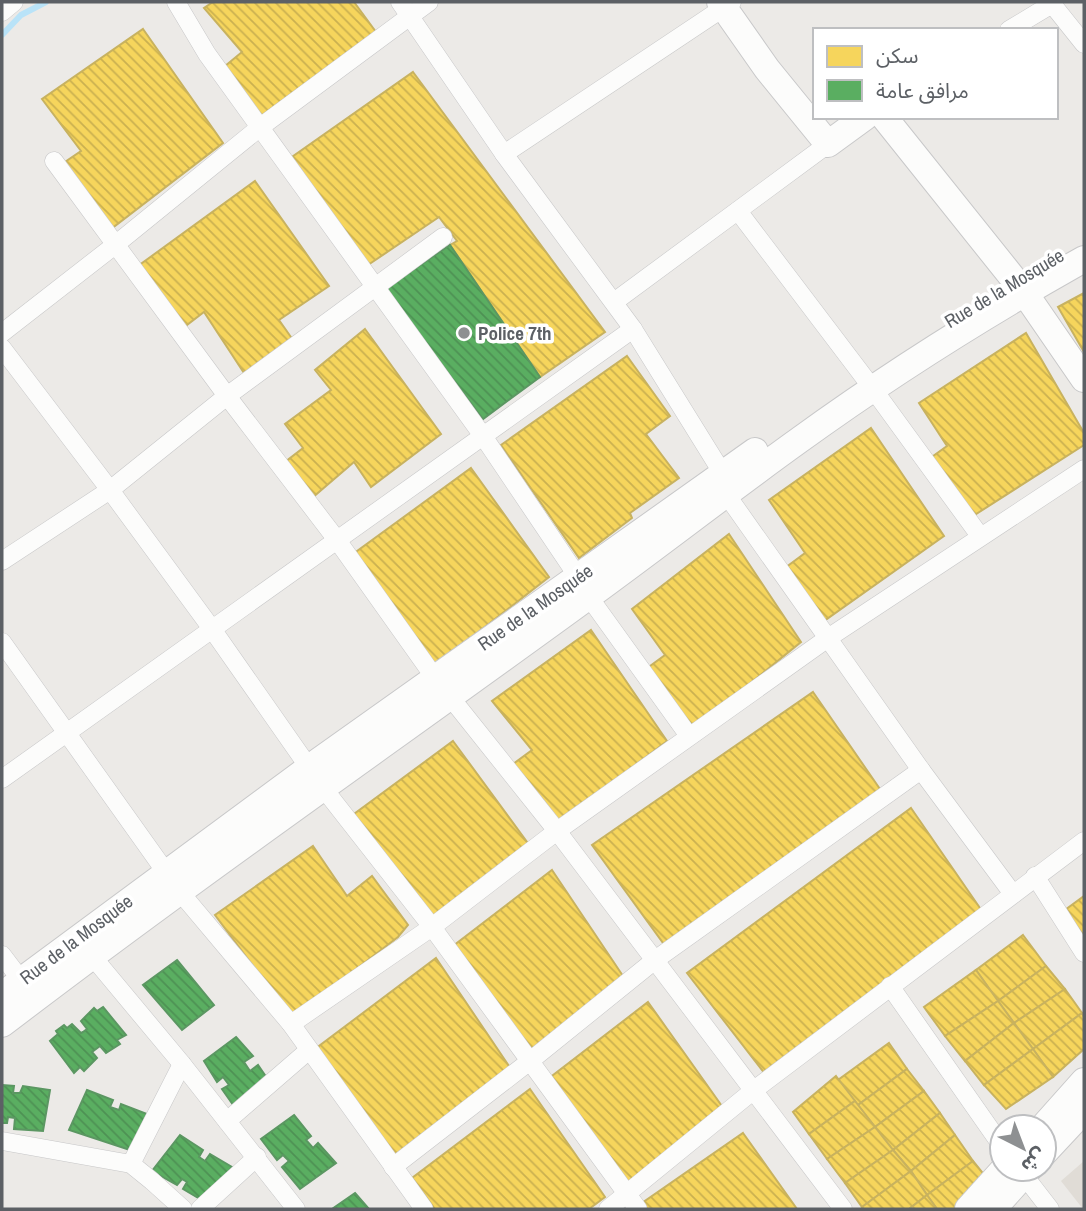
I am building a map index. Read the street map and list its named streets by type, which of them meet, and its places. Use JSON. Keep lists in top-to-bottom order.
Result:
{
  "streets": {
    "main road": ["Rue de la Mosquée"]
  },
  "places": ["Police 7th"],
  "legend": ["سكن", "مرافق عامة"],
  "north": "bottom right"
}
